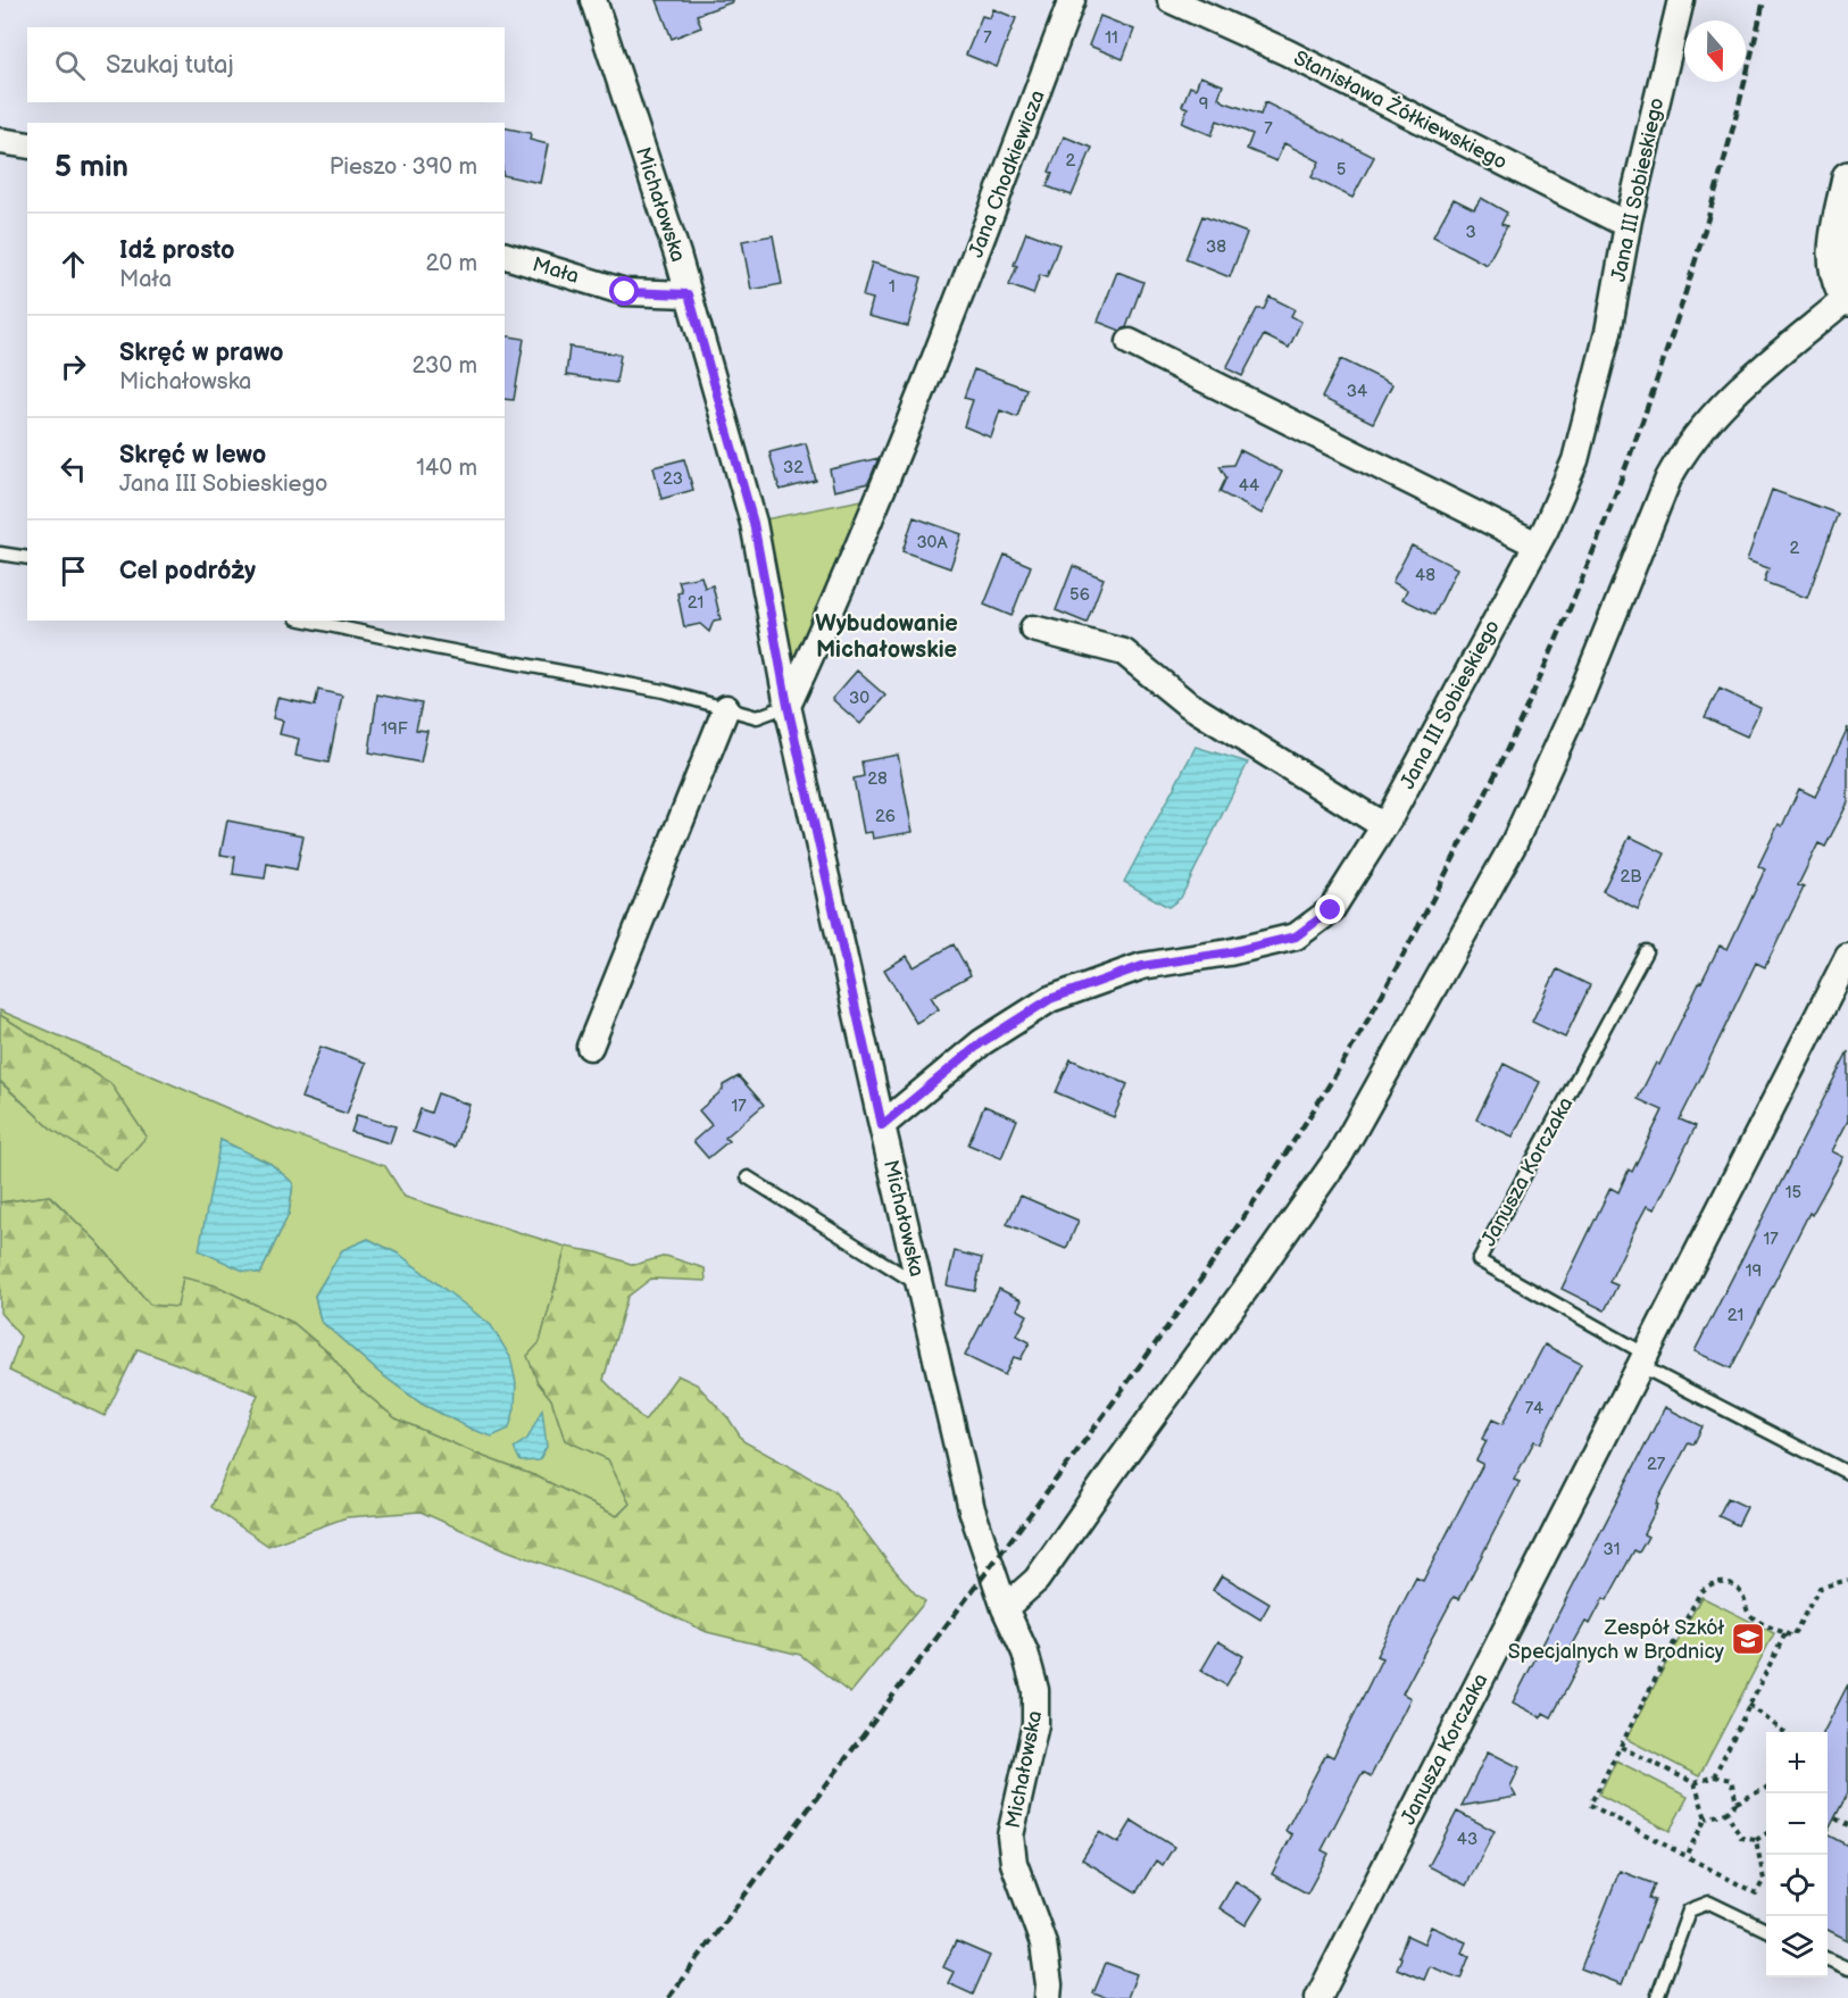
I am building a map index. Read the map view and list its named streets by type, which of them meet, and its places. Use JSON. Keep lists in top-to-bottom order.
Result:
{
  "streets": {
    "street": [
      "Stanisława Żółkiewskiego",
      "Jana Chodkiewicza",
      "Jana III Sobieskiego",
      "Michałowska",
      "Mała",
      "Janusza Korczaka"
    ]
  },
  "crossings": [
    ["Stanisława Żółkiewskiego", "Jana III Sobieskiego"],
    ["Jana Chodkiewicza", "Michałowska"],
    ["Jana III Sobieskiego", "Michałowska"],
    ["Michałowska", "Mała"]
  ],
  "districts": ["Wybudowanie Michałowskie"],
  "places": {
    "school or university": ["Zespół Szkół Specjalnych w Brodnicy"]
  },
  "house_numbers": [
    "7",
    "11",
    "9",
    "7",
    "2",
    "5",
    "3",
    "38",
    "1",
    "34",
    "32",
    "23",
    "44",
    "30A",
    "2",
    "48",
    "56",
    "21",
    "30",
    "19F",
    "28",
    "26",
    "2B",
    "17",
    "15",
    "17",
    "19",
    "21",
    "74",
    "27",
    "31",
    "43"
  ],
  "north": "bottom",
  "page": {
    "search": "Szukaj tutaj",
    "heading": ["5 min", "Pieszo · 390 m"],
    "list": [
      ["Idź prosto", "Mała", "20 m"],
      ["Skręć w prawo", "Michałowska", "230 m"],
      ["Skręć w lewo", "Jana III Sobieskiego", "140 m"],
      "Cel podróży"
    ],
    "map_buttons": ["+", "−"]
  }
}
